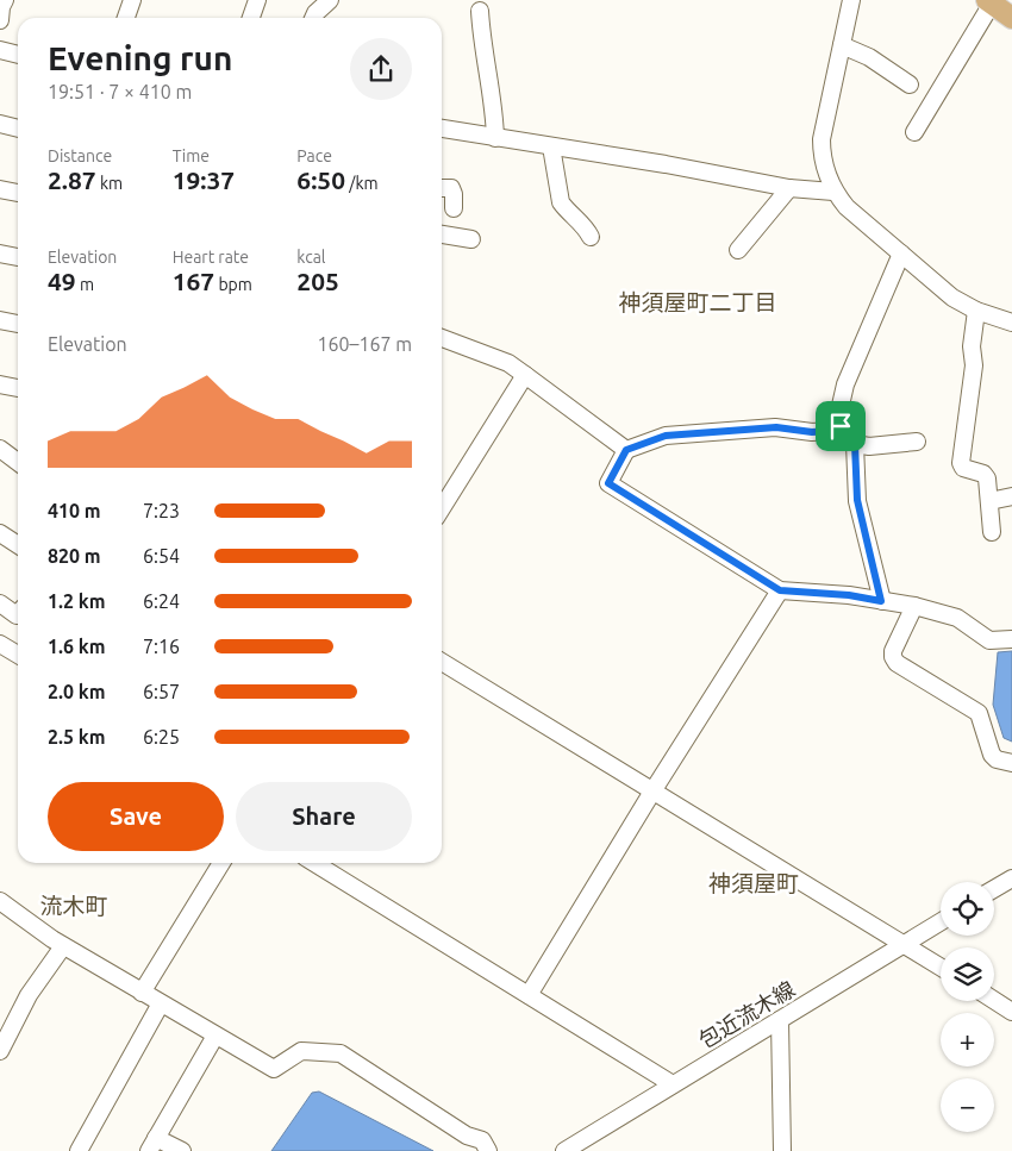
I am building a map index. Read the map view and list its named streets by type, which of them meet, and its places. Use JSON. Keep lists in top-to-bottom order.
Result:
{
  "streets": {
    "street": ["包近流木線"]
  },
  "districts": ["神須屋町二丁目", "神須屋町", "流木町"],
  "page": {
    "heading": ["Evening run", "19:51 · 7 × 410 m"],
    "stats": [
      ["Distance", "2.87 km"],
      ["Time", "19:37"],
      ["Pace", "6:50 /km"],
      ["Elevation", "49 m"],
      ["Heart rate", "167 bpm"],
      ["kcal", "205"]
    ],
    "chart": ["Elevation", "160–167 m"],
    "list": [
      {
        "name": "410 m",
        "note": "7:23"
      },
      {
        "name": "820 m",
        "note": "6:54"
      },
      {
        "name": "1.2 km",
        "note": "6:24"
      },
      {
        "name": "1.6 km",
        "note": "7:16"
      },
      {
        "name": "2.0 km",
        "note": "6:57"
      },
      {
        "name": "2.5 km",
        "note": "6:25"
      }
    ],
    "buttons": ["Save", "Share"],
    "map_buttons": ["+", "−"]
  }
}
